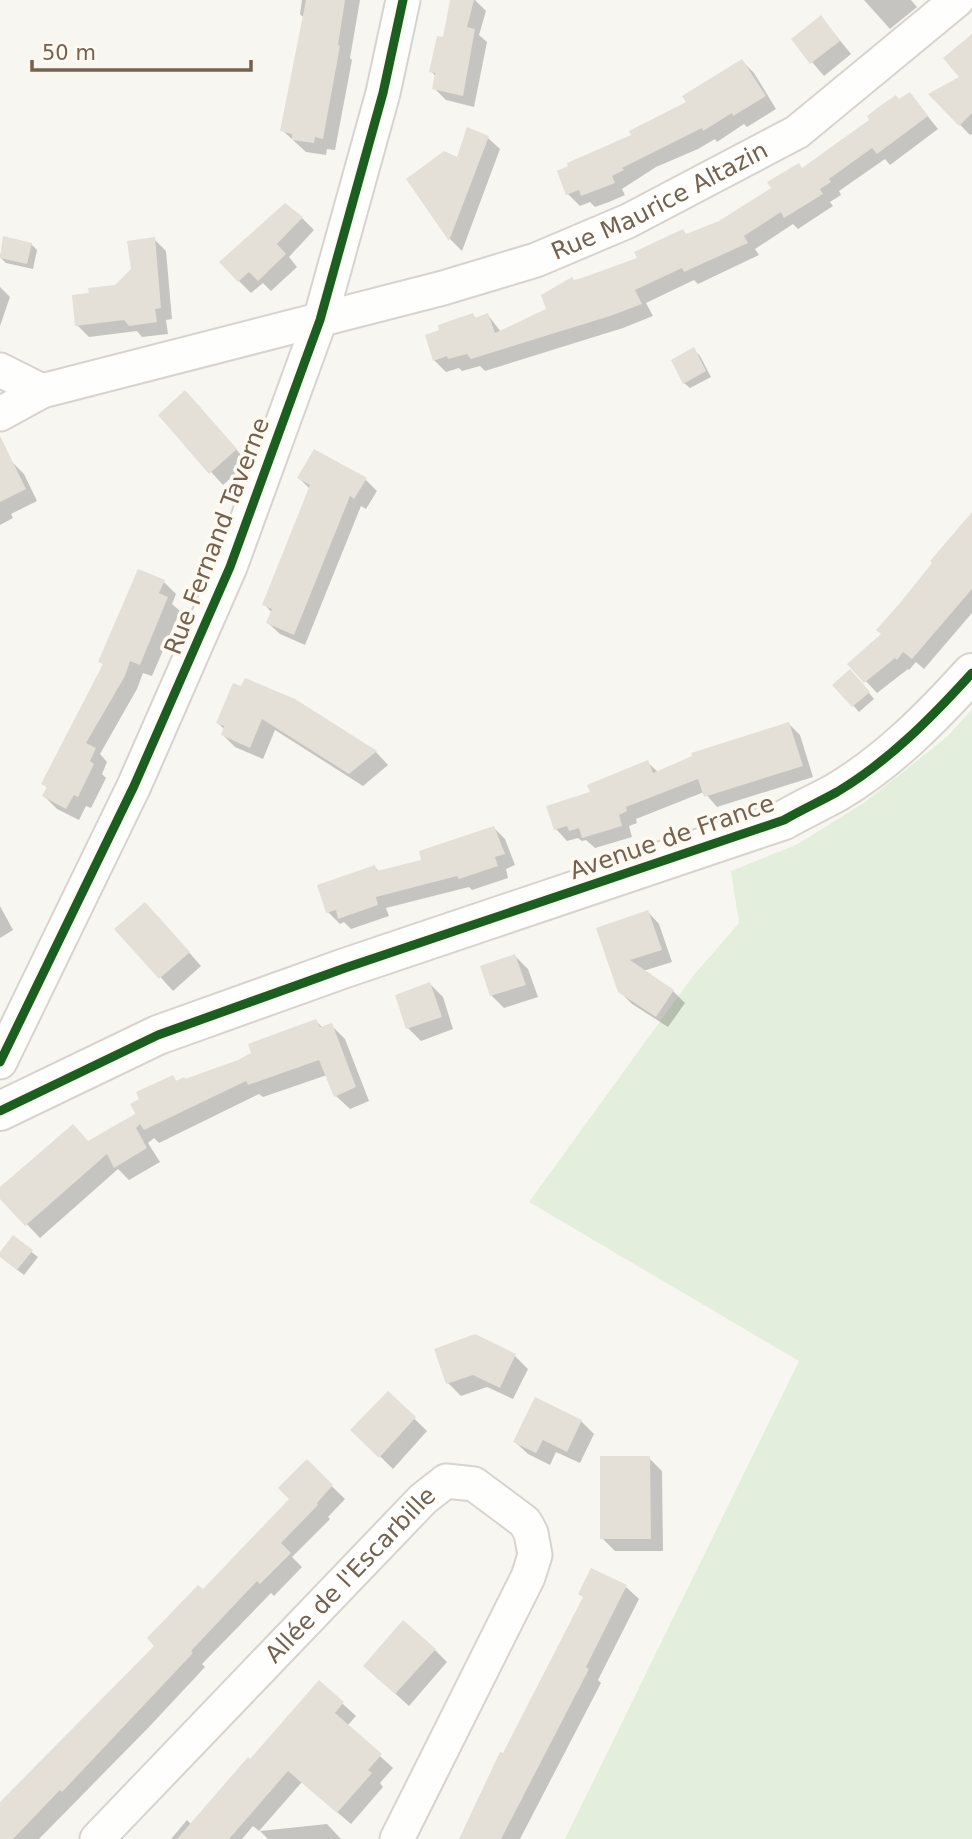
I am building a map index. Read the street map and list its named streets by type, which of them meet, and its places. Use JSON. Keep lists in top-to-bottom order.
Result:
{
  "streets": {
    "street": [
      "Rue Maurice Altazin",
      "Rue Fernand Taverne",
      "Avenue de France",
      "Allée de l'Escarbille"
    ]
  },
  "crossings": [
    ["Rue Maurice Altazin", "Rue Fernand Taverne"]
  ],
  "scale_bar": "50 m"
}
